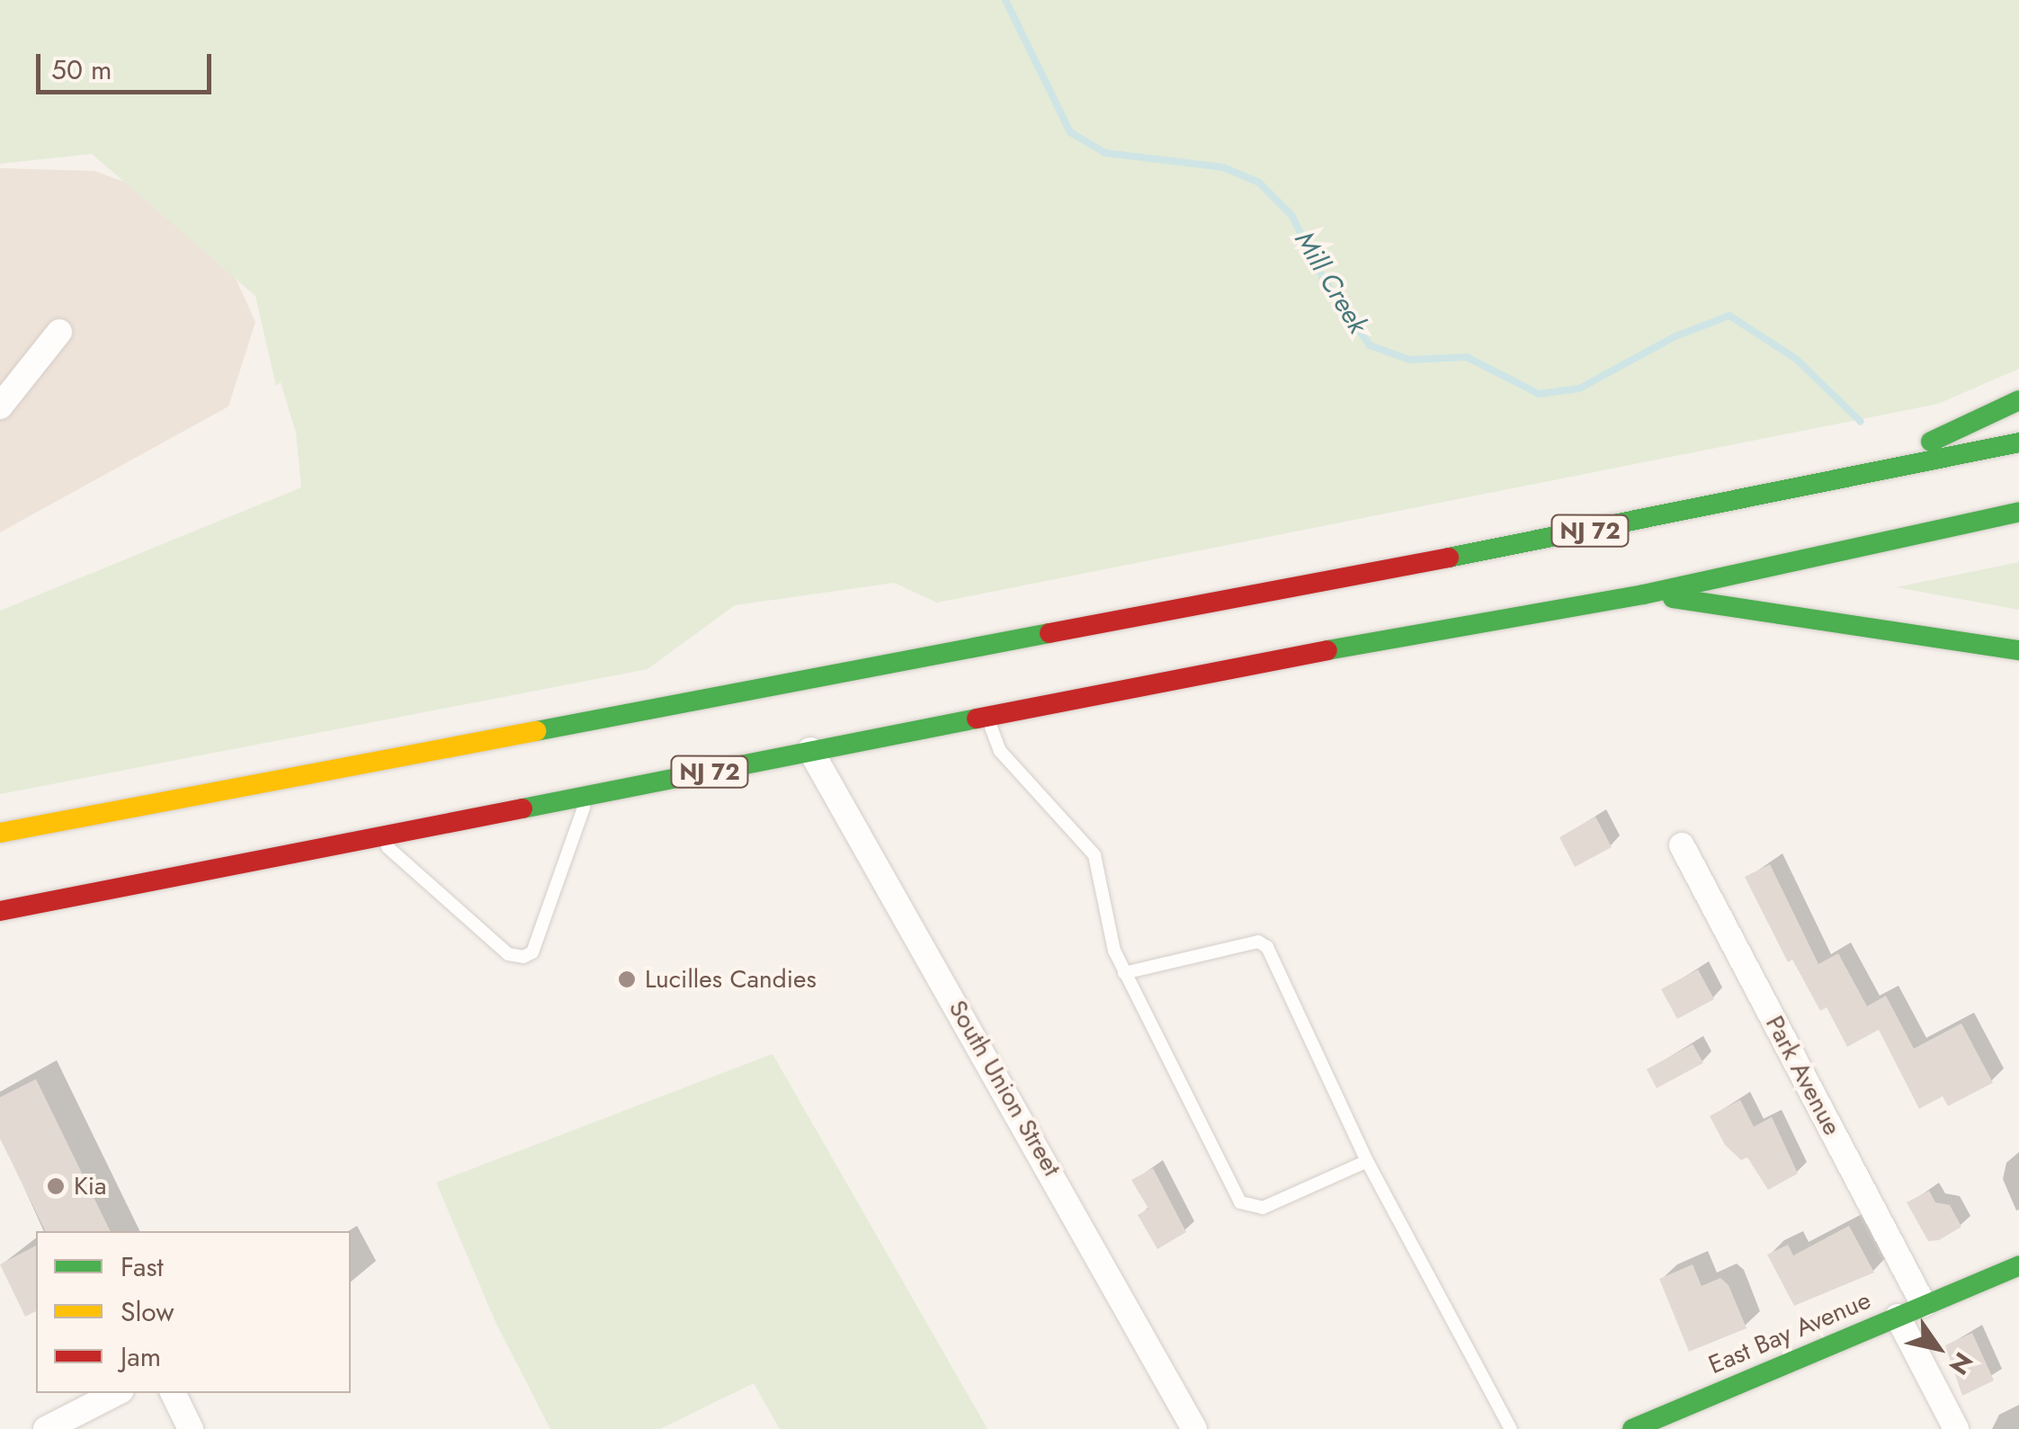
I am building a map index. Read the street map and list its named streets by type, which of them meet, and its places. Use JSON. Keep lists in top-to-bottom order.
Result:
{
  "streets": {
    "main road": ["NJ 72", "East Bay Avenue"],
    "street": ["Park Avenue", "South Union Street"]
  },
  "crossings": [
    ["NJ 72", "South Union Street"],
    ["Park Avenue", "East Bay Avenue"]
  ],
  "water": ["Mill Creek"],
  "places": ["Lucilles Candies", "Kia"],
  "legend": ["Fast", "Slow", "Jam"],
  "scale_bar": "50 m",
  "north": "bottom right"
}
